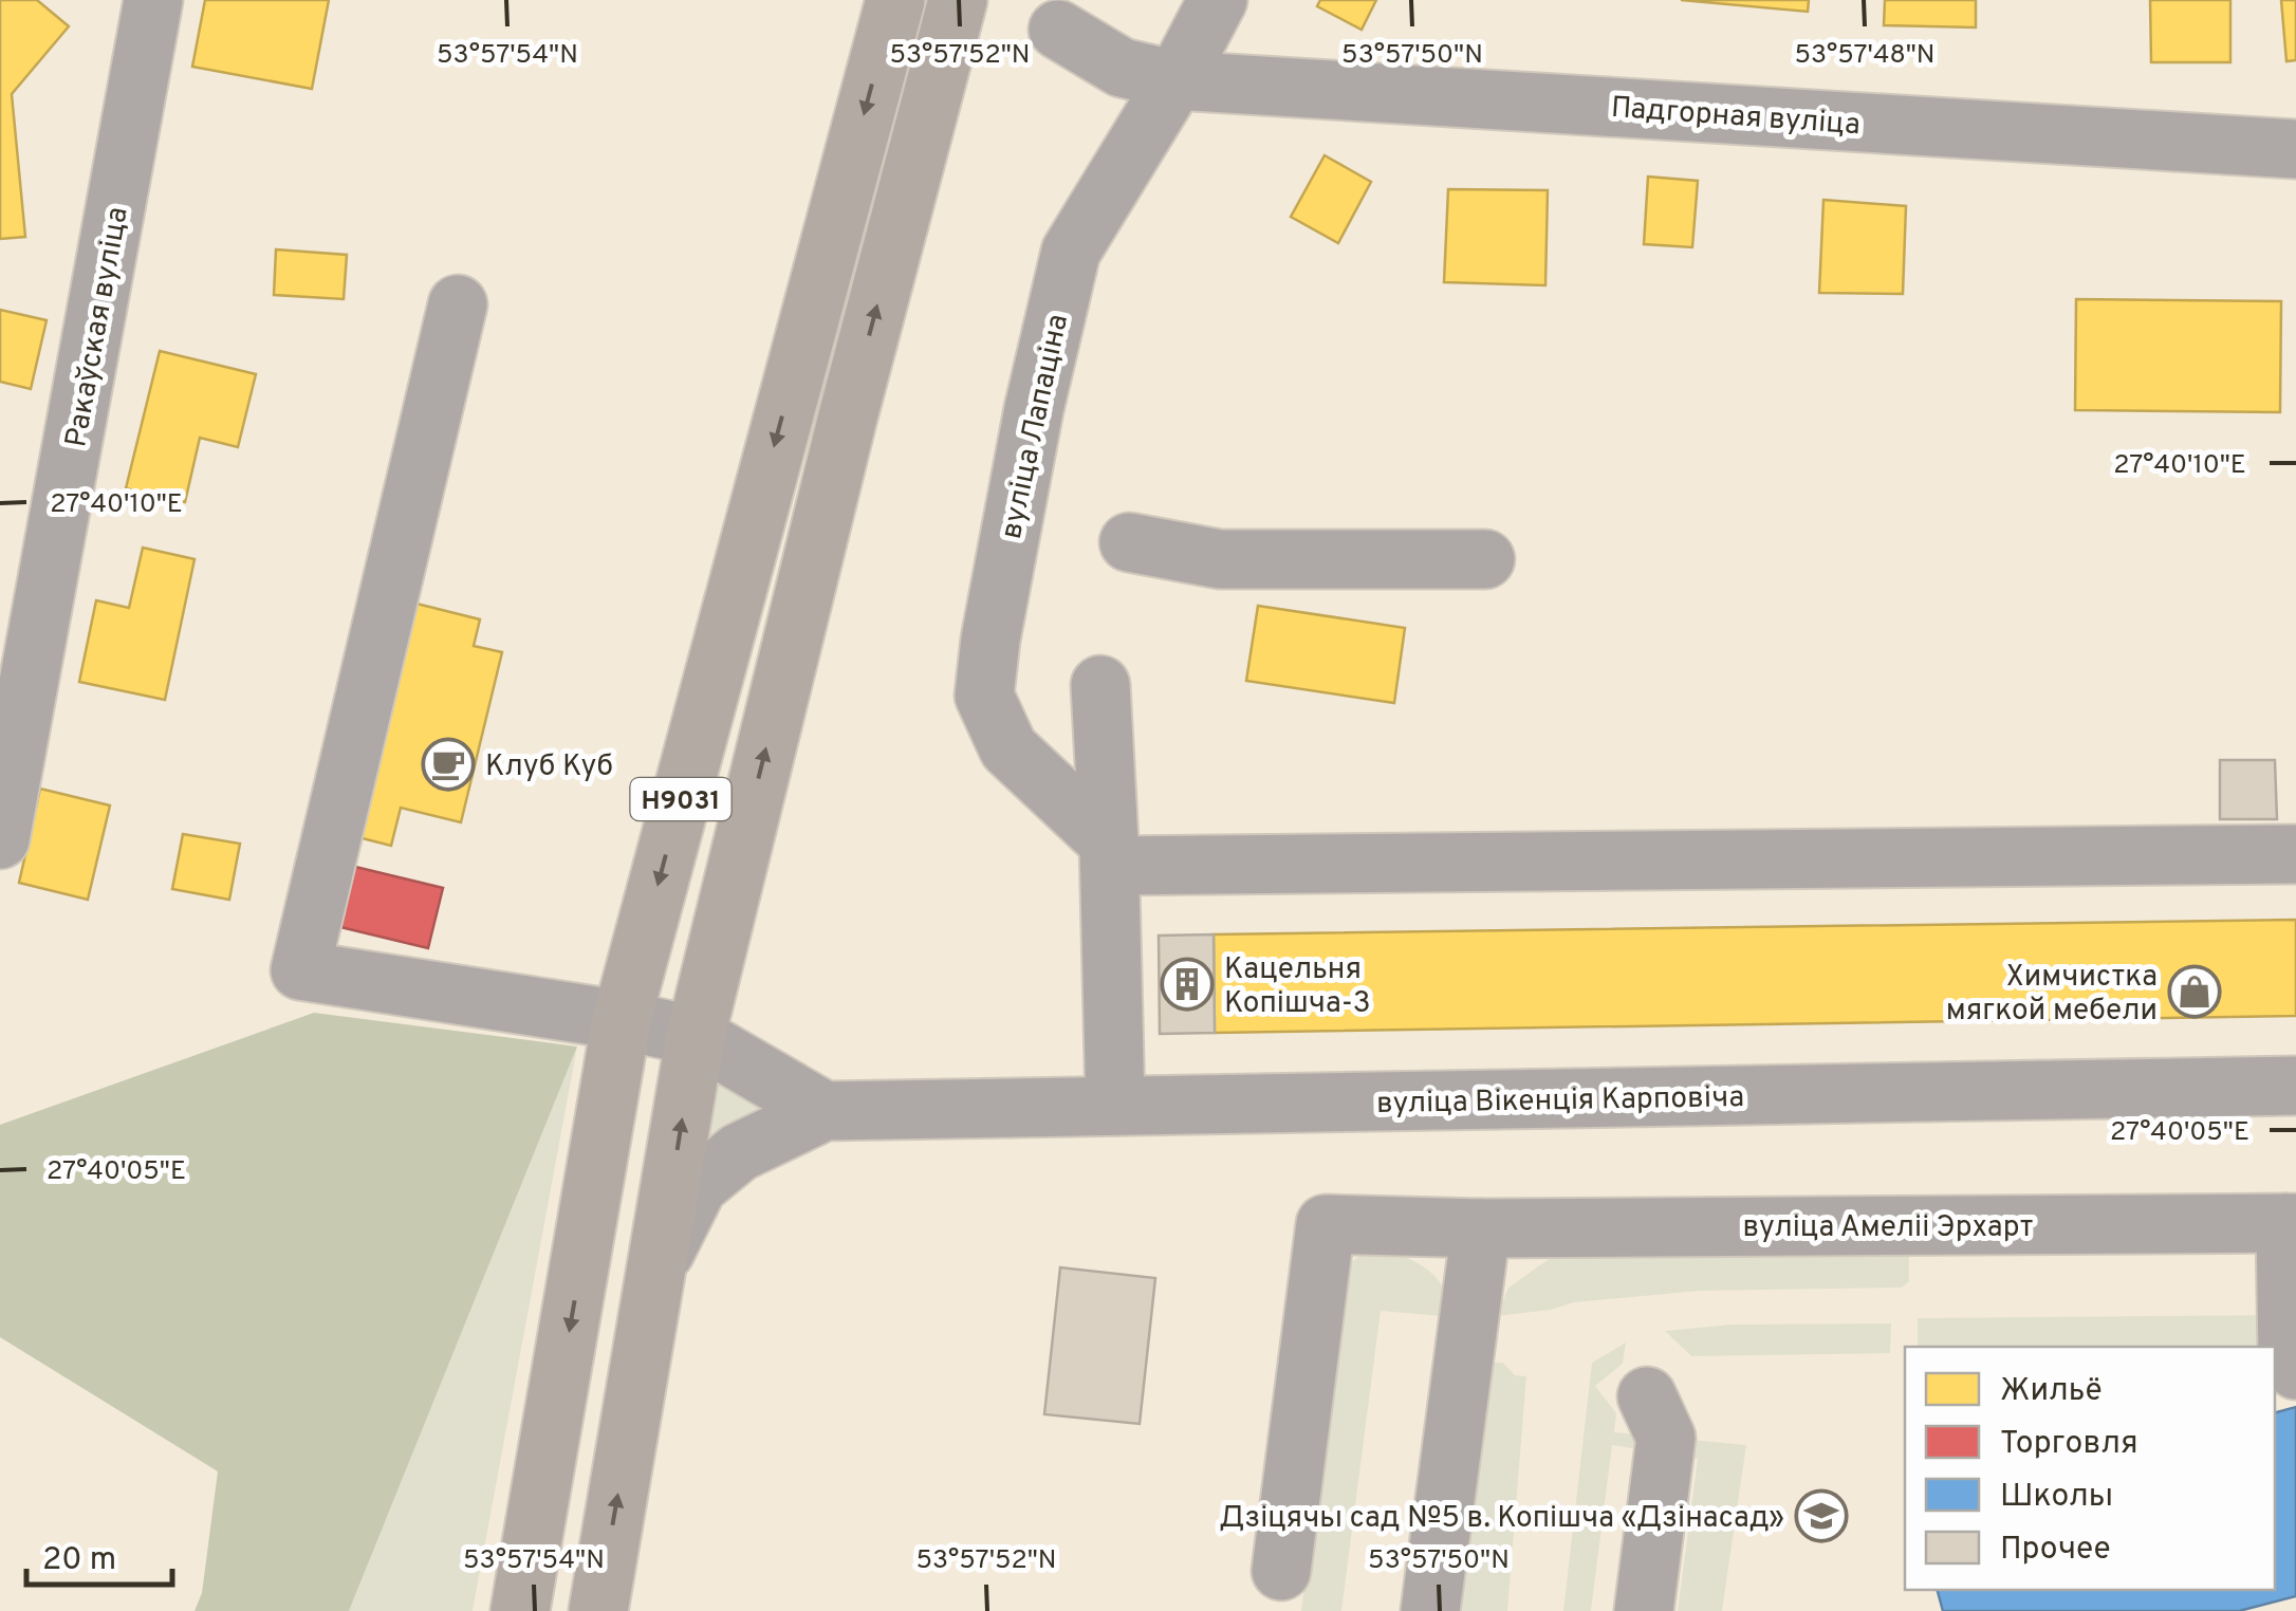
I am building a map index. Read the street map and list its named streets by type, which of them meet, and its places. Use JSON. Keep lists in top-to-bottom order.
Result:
{
  "streets": {
    "main road": ["Н9031"],
    "street": [
      "Падгорная вуліца",
      "Ракаўская вуліца",
      "вуліца Лапаціна",
      "вуліца Вікенція Карповіча",
      "вуліца Амеліі Эрхарт"
    ]
  },
  "crossings": [
    ["Падгорная вуліца", "вуліца Лапаціна"]
  ],
  "places": {
    "cafe": ["Клуб Куб"],
    "building": ["Кацельня Копішча-3"],
    "shop": ["Химчистка мягкой мебели"],
    "school or university": ["Дзіцячы сад №5 в. Копішча «Дзінасад»"]
  },
  "legend": [
    "Жильё",
    "Торговля",
    "Школы",
    "Прочее"
  ],
  "scale_bar": "20 m",
  "coordinates": [
    "53°57'54\"N",
    "53°57'52\"N",
    "53°57'50\"N",
    "53°57'48\"N",
    "27°40'10\"E",
    "27°40'05\"E"
  ]
}
